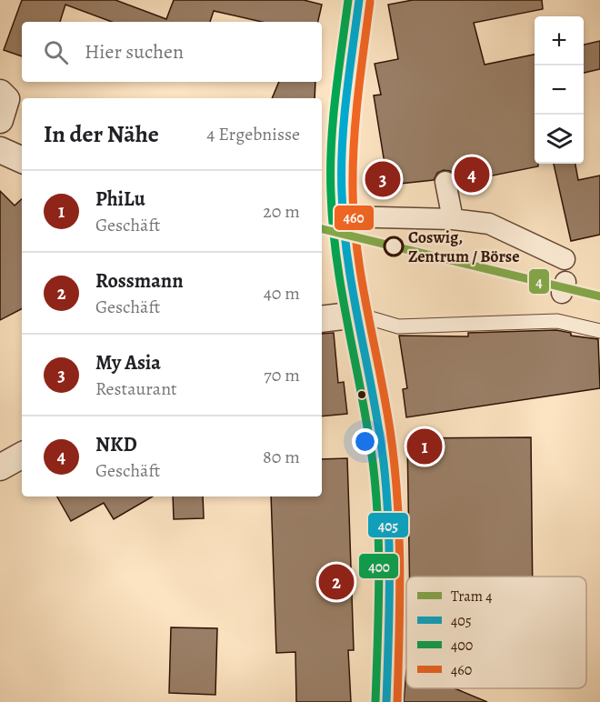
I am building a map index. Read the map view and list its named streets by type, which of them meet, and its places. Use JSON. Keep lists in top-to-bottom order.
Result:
{
  "places": ["Coswig, Zentrum / Börse"],
  "lines": [
    "transit line 405",
    "transit line 400",
    "transit line 460",
    "tram line 4"
  ],
  "legend": [
    "Tram 4",
    "405",
    "400",
    "460"
  ],
  "page": {
    "map_buttons": ["+", "−"],
    "search": "Hier suchen",
    "heading": ["In der Nähe", "4 Ergebnisse"],
    "pins": [
      "4",
      "3",
      "1",
      "2"
    ],
    "list": [
      {
        "mark": "1",
        "name": "PhiLu",
        "note": "Geschäft",
        "value": "20 m"
      },
      {
        "mark": "2",
        "name": "Rossmann",
        "note": "Geschäft",
        "value": "40 m"
      },
      {
        "mark": "3",
        "name": "My Asia",
        "note": "Restaurant",
        "value": "70 m"
      },
      {
        "mark": "4",
        "name": "NKD",
        "note": "Geschäft",
        "value": "80 m"
      }
    ]
  }
}
